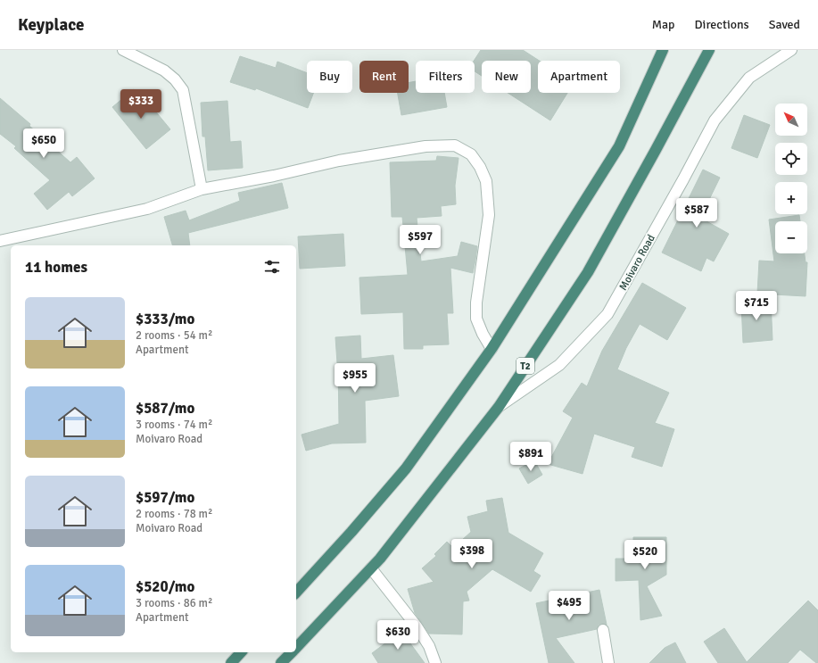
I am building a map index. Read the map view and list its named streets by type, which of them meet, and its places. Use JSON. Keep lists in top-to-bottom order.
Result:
{
  "streets": {
    "highway": ["T2"],
    "street": ["Moivaro Road"]
  },
  "crossings": [
    ["Moivaro Road", "T2"]
  ],
  "north": "top left",
  "page": {
    "header": "Keyplace",
    "nav": ["Map", "Directions", "Saved"],
    "chip": [
      "Buy",
      "Rent",
      "Filters",
      "New",
      "Apartment"
    ],
    "price": [
      "$333",
      "$650",
      "$587",
      "$597",
      "$715",
      "$955",
      "$891",
      "$398",
      "$520",
      "$495",
      "$630"
    ],
    "map_buttons": ["+", "−"],
    "heading": "11 homes",
    "list": [
      {
        "name": "$333/mo",
        "note": "2 rooms · 54 m² · Apartment"
      },
      {
        "name": "$587/mo",
        "note": "3 rooms · 74 m² · Moivaro Road"
      },
      {
        "name": "$597/mo",
        "note": "2 rooms · 78 m² · Moivaro Road"
      },
      {
        "name": "$520/mo",
        "note": "3 rooms · 86 m² · Apartment"
      }
    ]
  }
}
